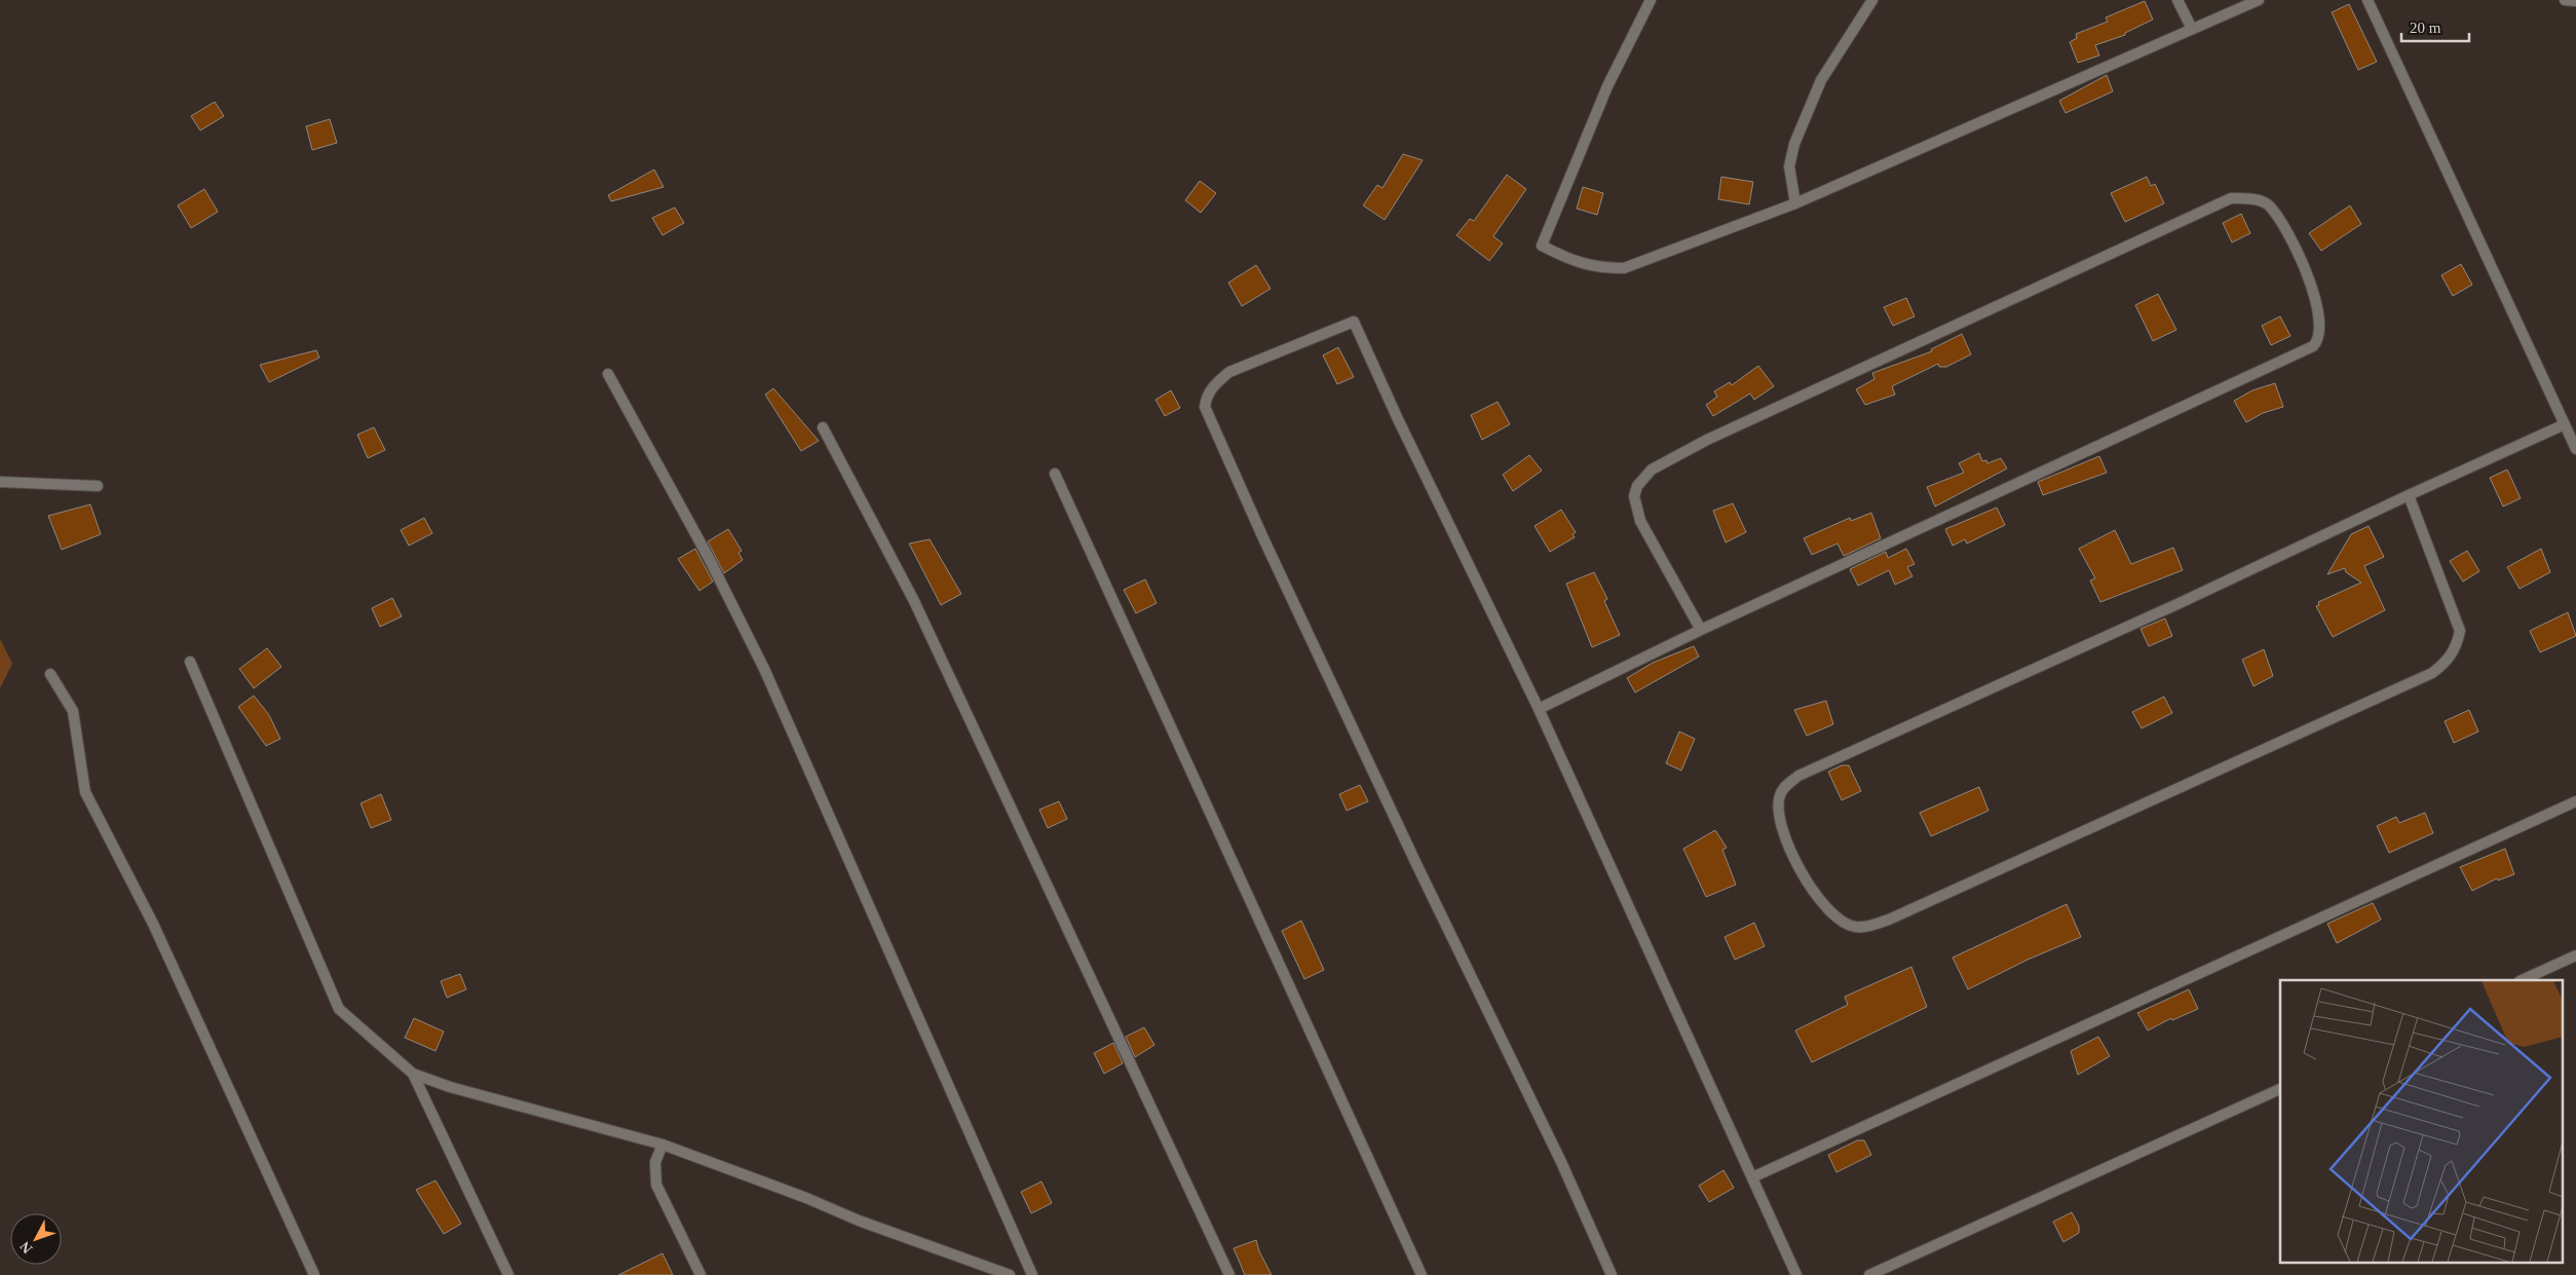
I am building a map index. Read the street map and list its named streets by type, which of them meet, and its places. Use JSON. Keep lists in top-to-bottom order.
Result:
{
  "scale_bar": "20 m",
  "north": "bottom left"
}
